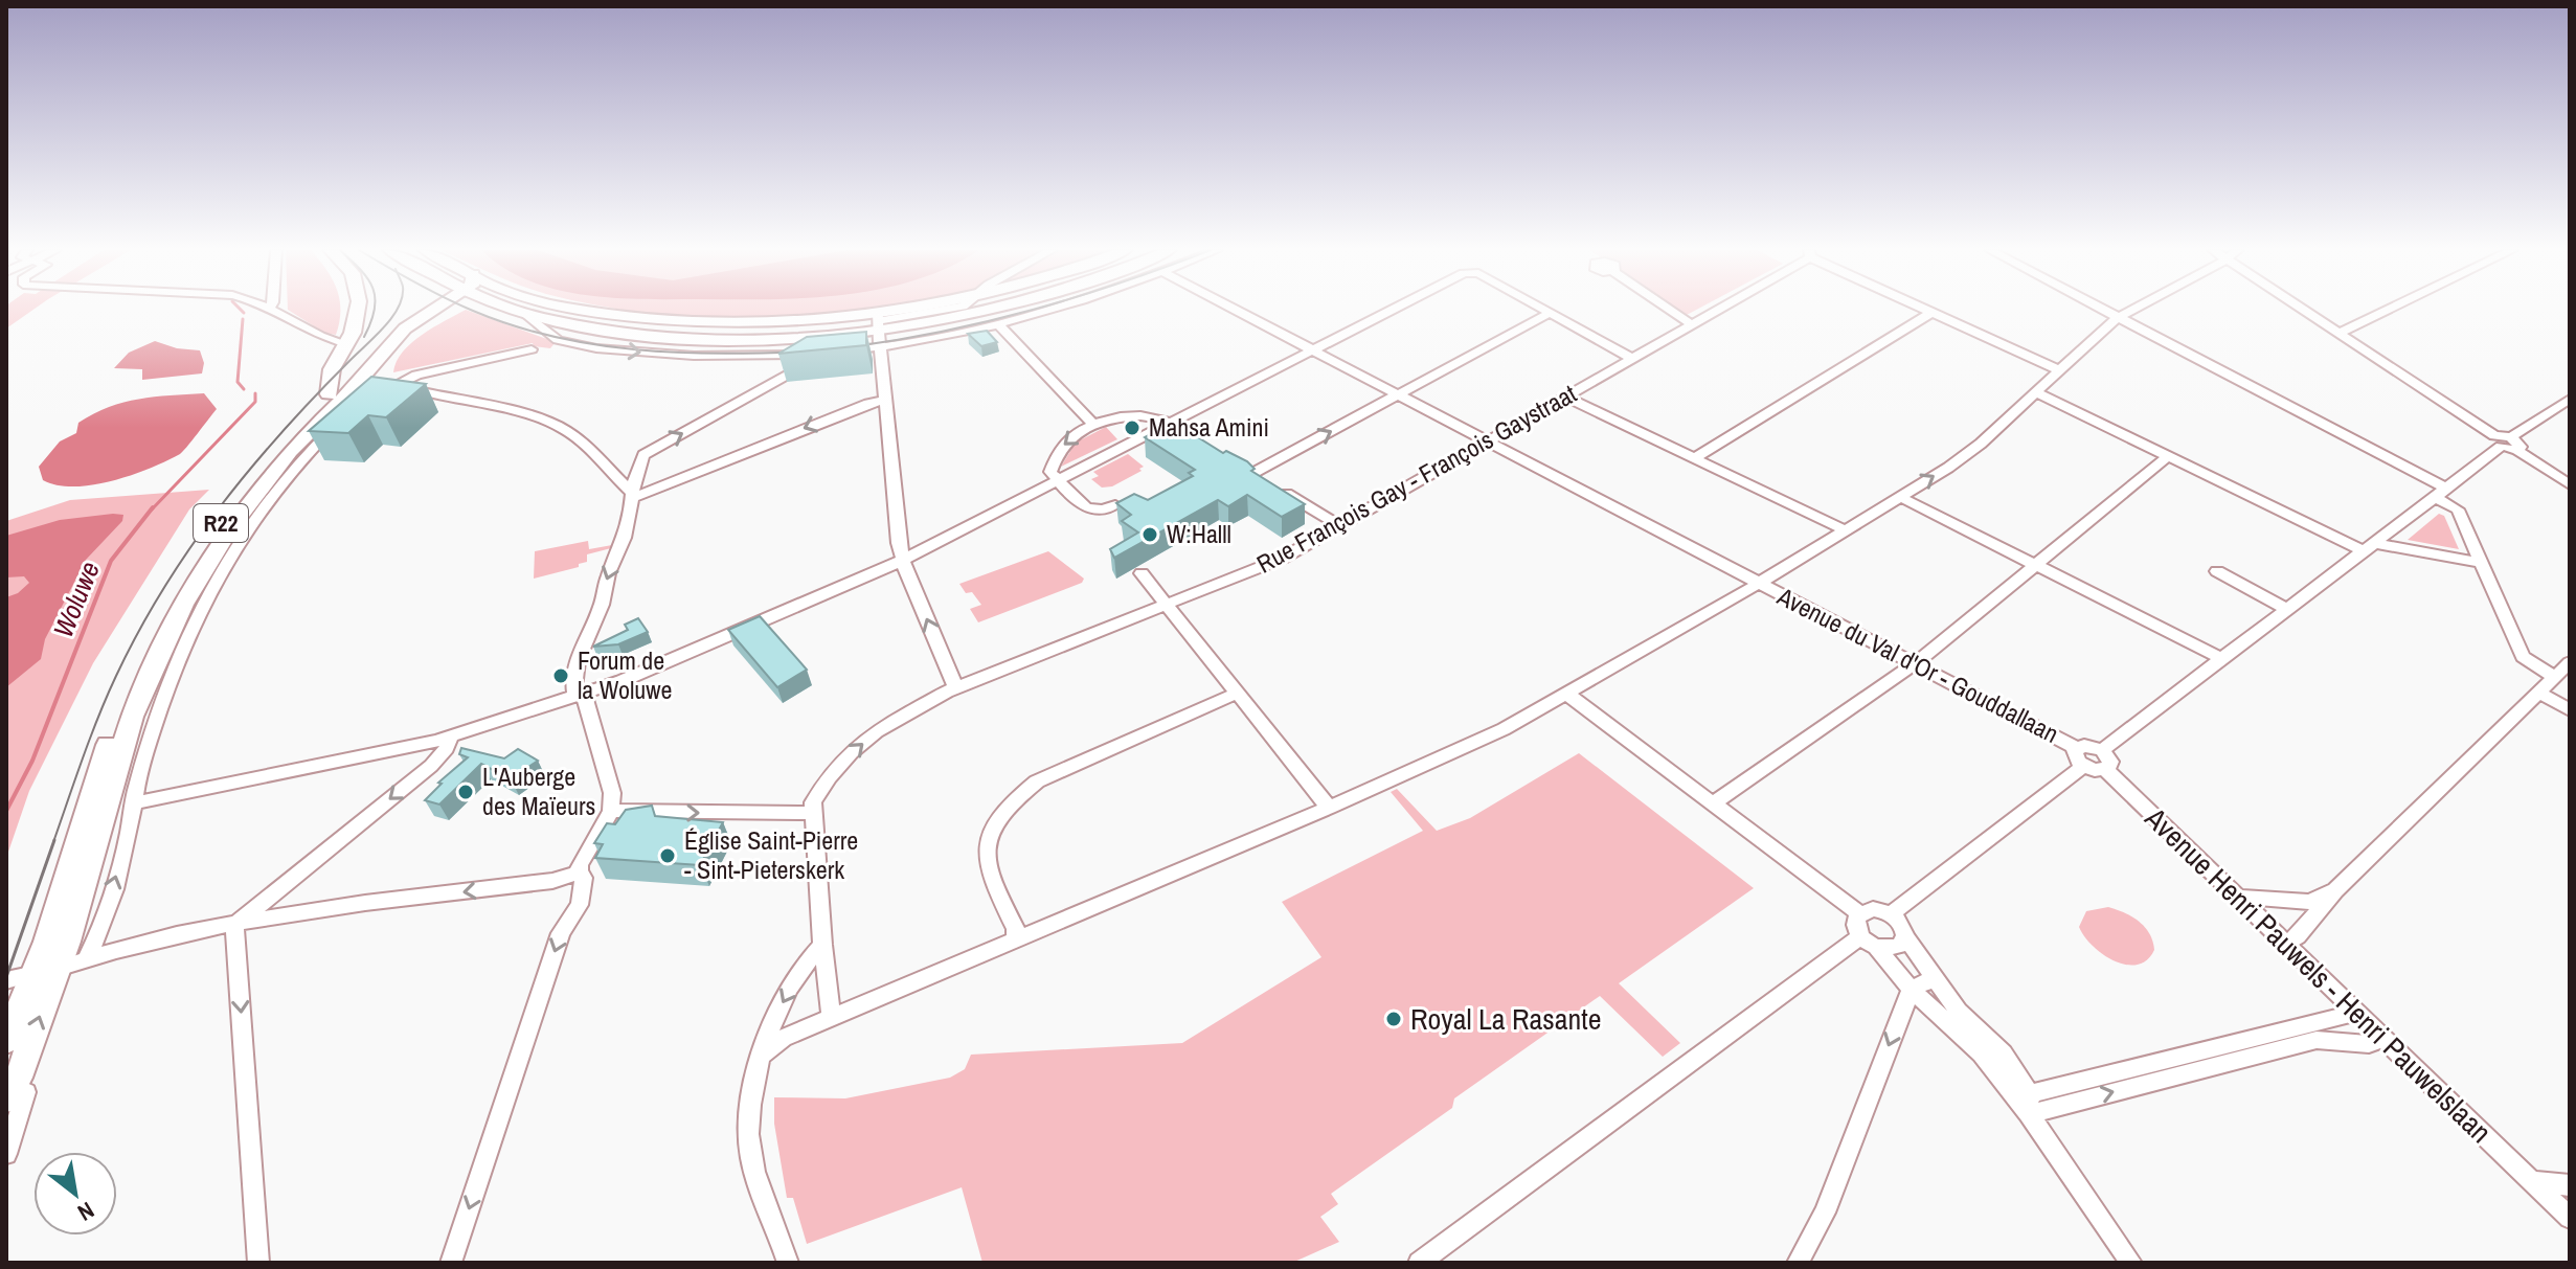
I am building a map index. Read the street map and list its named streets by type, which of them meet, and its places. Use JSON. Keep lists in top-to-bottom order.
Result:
{
  "streets": {
    "highway": ["R22"],
    "street": ["Rue François Gay - François Gaystraat", "Avenue du Val d'Or - Gouddallaan", "Avenue Henri Pauwels - Henri Pauwelslaan"]
  },
  "crossings": [
    ["Rue François Gay - François Gaystraat", "Avenue du Val d'Or - Gouddallaan"]
  ],
  "water": ["Woluwe"],
  "places": [
    "Mahsa Amini",
    "W:Halll",
    "Forum de la Woluwe",
    "L'Auberge des Maïeurs",
    "Église Saint-Pierre - Sint-Pieterskerk",
    "Royal La Rasante"
  ],
  "north": "bottom right"
}
